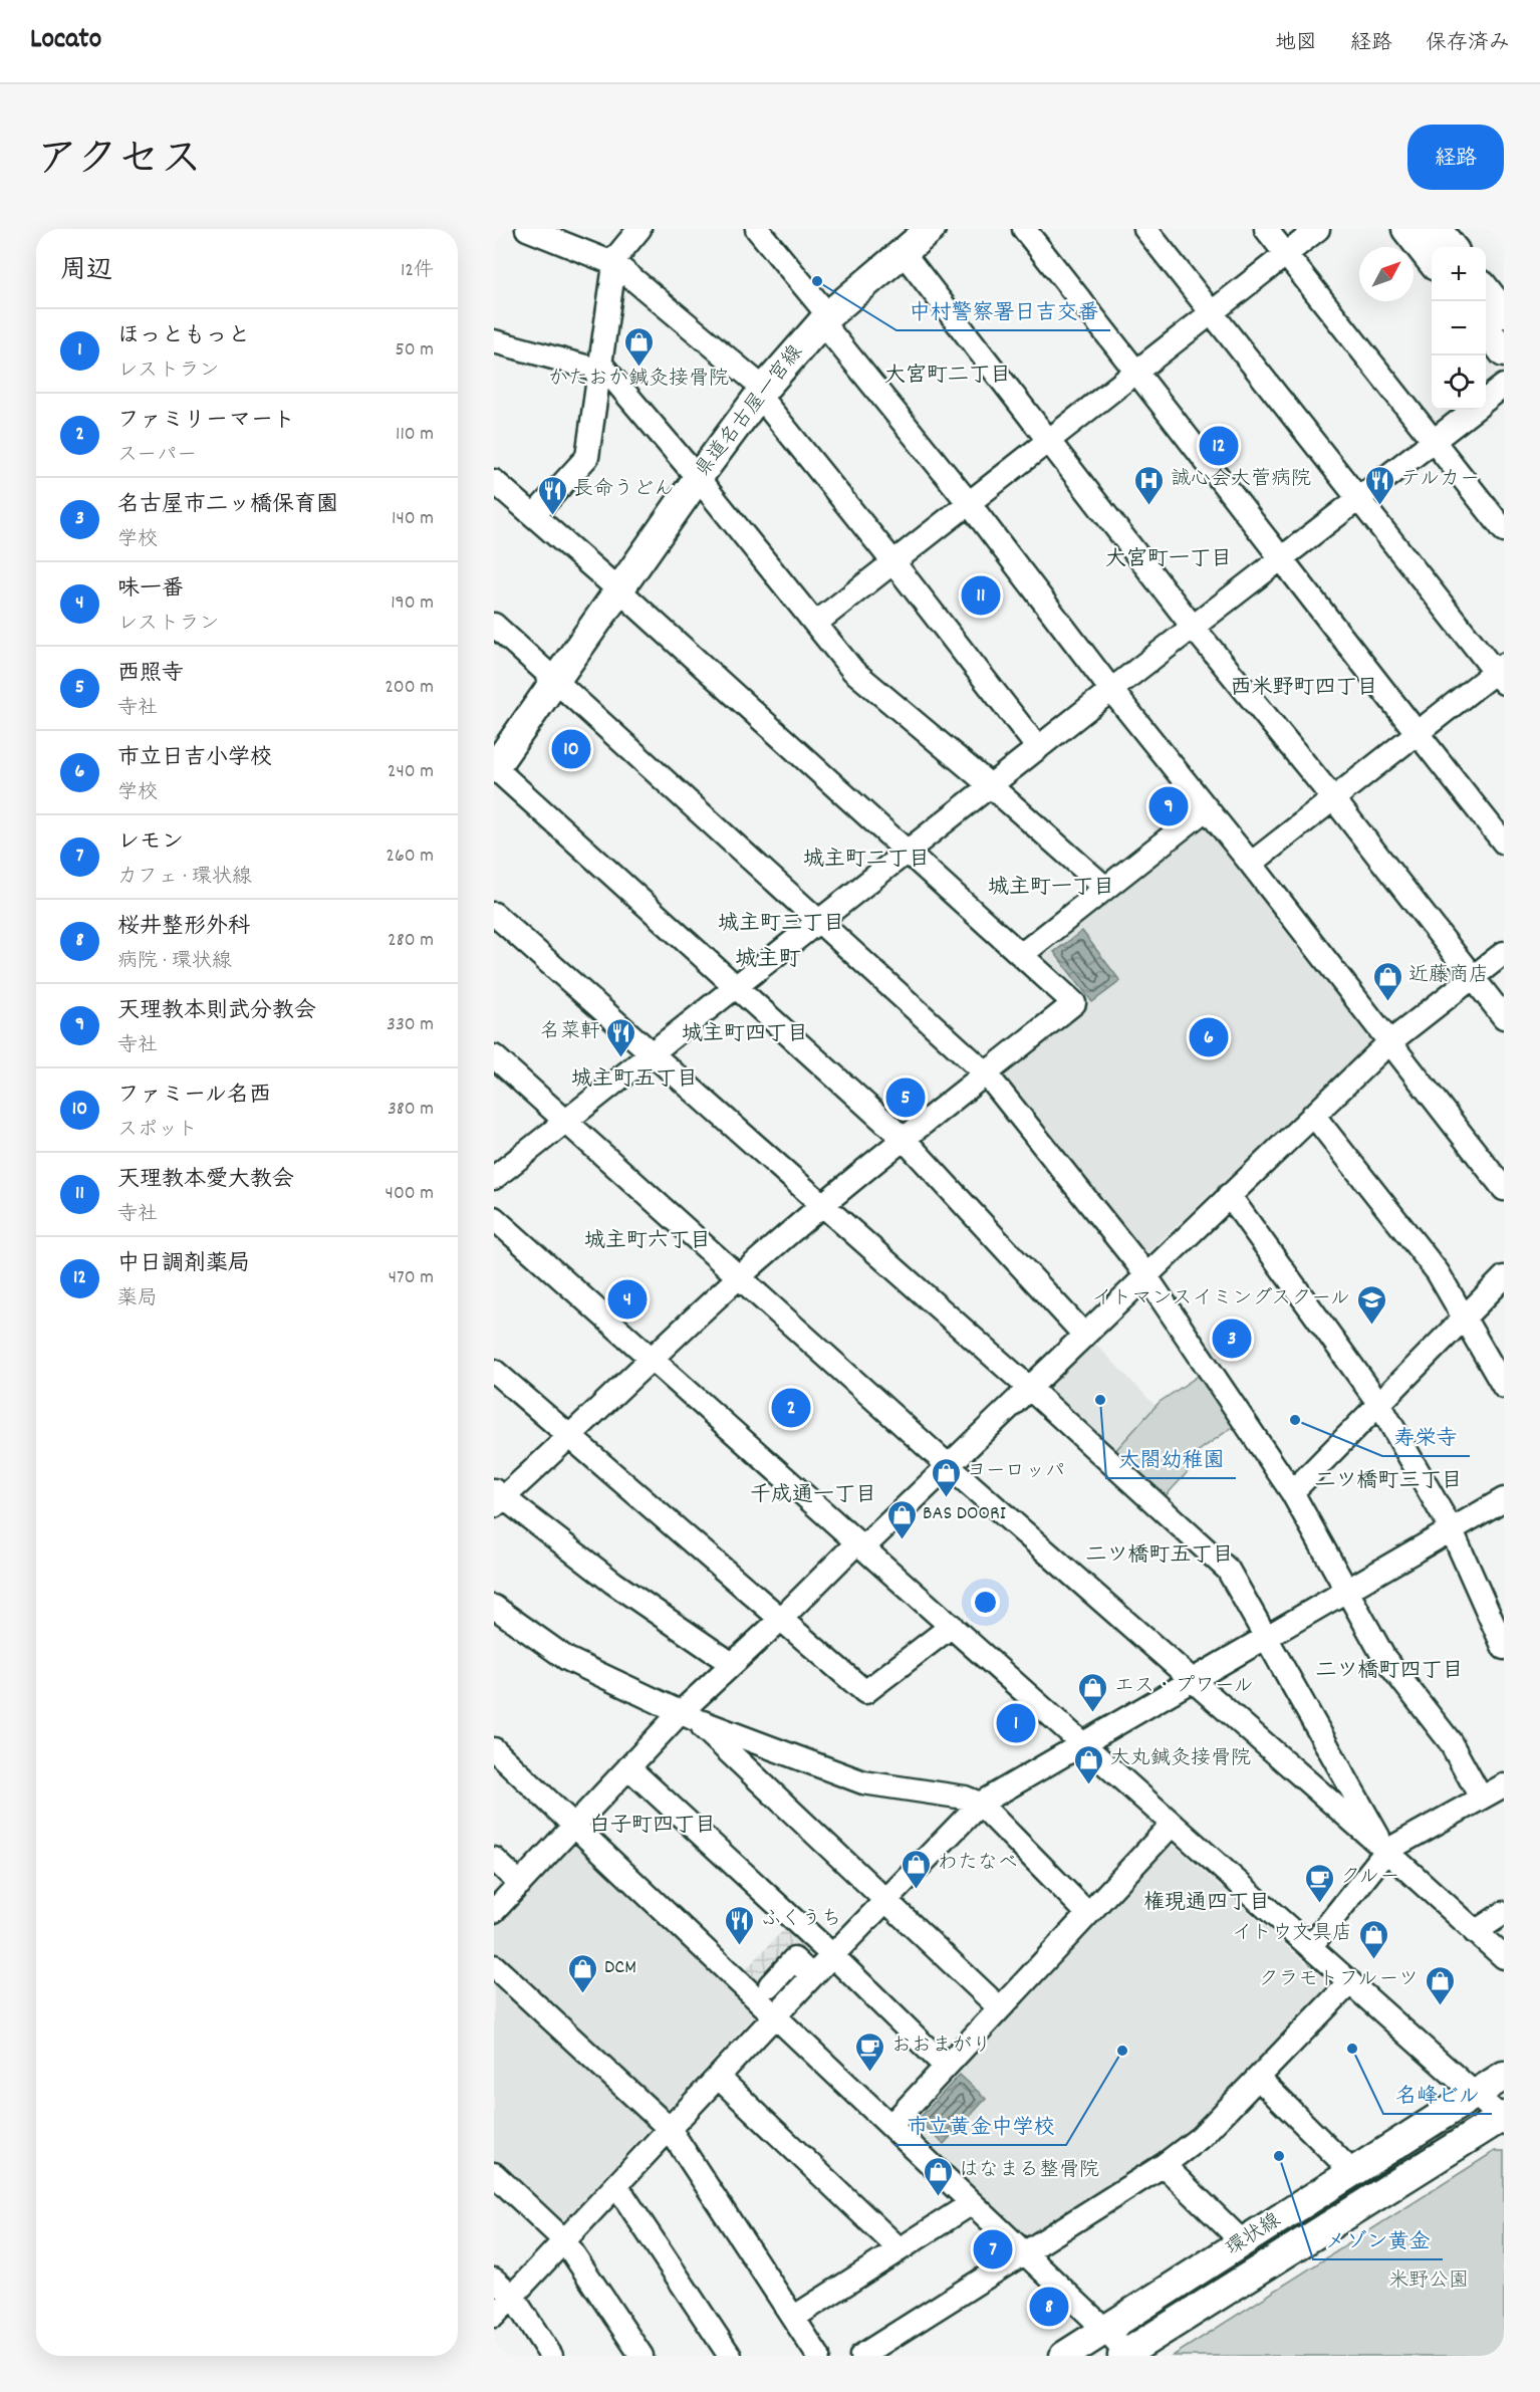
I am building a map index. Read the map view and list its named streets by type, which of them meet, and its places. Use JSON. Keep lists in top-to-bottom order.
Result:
{
  "streets": {
    "main road": ["県道名古屋一宮線", "環状線"]
  },
  "districts": [
    "大宮町二丁目",
    "大宮町一丁目",
    "西米野町四丁目",
    "城主町二丁目",
    "城主町一丁目",
    "城主町三丁目",
    "城主町",
    "城主町四丁目",
    "城主町五丁目",
    "城主町六丁目",
    "二ツ橋町三丁目",
    "千成通一丁目",
    "二ツ橋町五丁目",
    "二ツ橋町四丁目",
    "白子町四丁目",
    "権現通四丁目"
  ],
  "parks": ["米野公園"],
  "places": {
    "other": [
      "中村警察署日吉交番",
      "太閤幼稚園",
      "寿栄寺",
      "名峰ビル",
      "市立黄金中学校",
      "メゾン黄金"
    ],
    "shop": [
      "かたおか鍼灸接骨院",
      "近藤商店",
      "ヨーロッパ",
      "BAS DOORI",
      "エス・プワール",
      "大丸鍼灸接骨院",
      "わたなべ",
      "イトウ文具店",
      "DCM",
      "クラモトフルーツ",
      "はなまる整骨院"
    ],
    "hospital": ["誠心会大菅病院"],
    "restaurant": [
      "テルカー",
      "長命うどん",
      "名菜軒",
      "ふくうち"
    ],
    "school or university": ["イトマンスイミングスクール"],
    "cafe": ["クルー", "おおまがり"]
  },
  "north": "top right",
  "page": {
    "header": "Locato",
    "nav": ["地図", "経路", "保存済み"],
    "title": "アクセス",
    "buttons": "経路",
    "heading": ["周辺", "12件"],
    "map_buttons": ["+", "−"],
    "list": [
      {
        "mark": "1",
        "name": "ほっともっと",
        "note": "レストラン",
        "value": "50 m"
      },
      {
        "mark": "2",
        "name": "ファミリーマート",
        "note": "スーパー",
        "value": "110 m"
      },
      {
        "mark": "3",
        "name": "名古屋市二ッ橋保育園",
        "note": "学校",
        "value": "140 m"
      },
      {
        "mark": "4",
        "name": "味一番",
        "note": "レストラン",
        "value": "190 m"
      },
      {
        "mark": "5",
        "name": "西照寺",
        "note": "寺社",
        "value": "200 m"
      },
      {
        "mark": "6",
        "name": "市立日吉小学校",
        "note": "学校",
        "value": "240 m"
      },
      {
        "mark": "7",
        "name": "レモン",
        "note": "カフェ · 環状線",
        "value": "260 m"
      },
      {
        "mark": "8",
        "name": "桜井整形外科",
        "note": "病院 · 環状線",
        "value": "280 m"
      },
      {
        "mark": "9",
        "name": "天理教本則武分教会",
        "note": "寺社",
        "value": "330 m"
      },
      {
        "mark": "10",
        "name": "ファミール名西",
        "note": "スポット",
        "value": "380 m"
      },
      {
        "mark": "11",
        "name": "天理教本愛大教会",
        "note": "寺社",
        "value": "400 m"
      },
      {
        "mark": "12",
        "name": "中日調剤薬局",
        "note": "薬局",
        "value": "470 m"
      }
    ],
    "pins": [
      "12",
      "11",
      "10",
      "9",
      "6",
      "5",
      "4",
      "3",
      "2",
      "1",
      "7",
      "8"
    ]
  }
}
